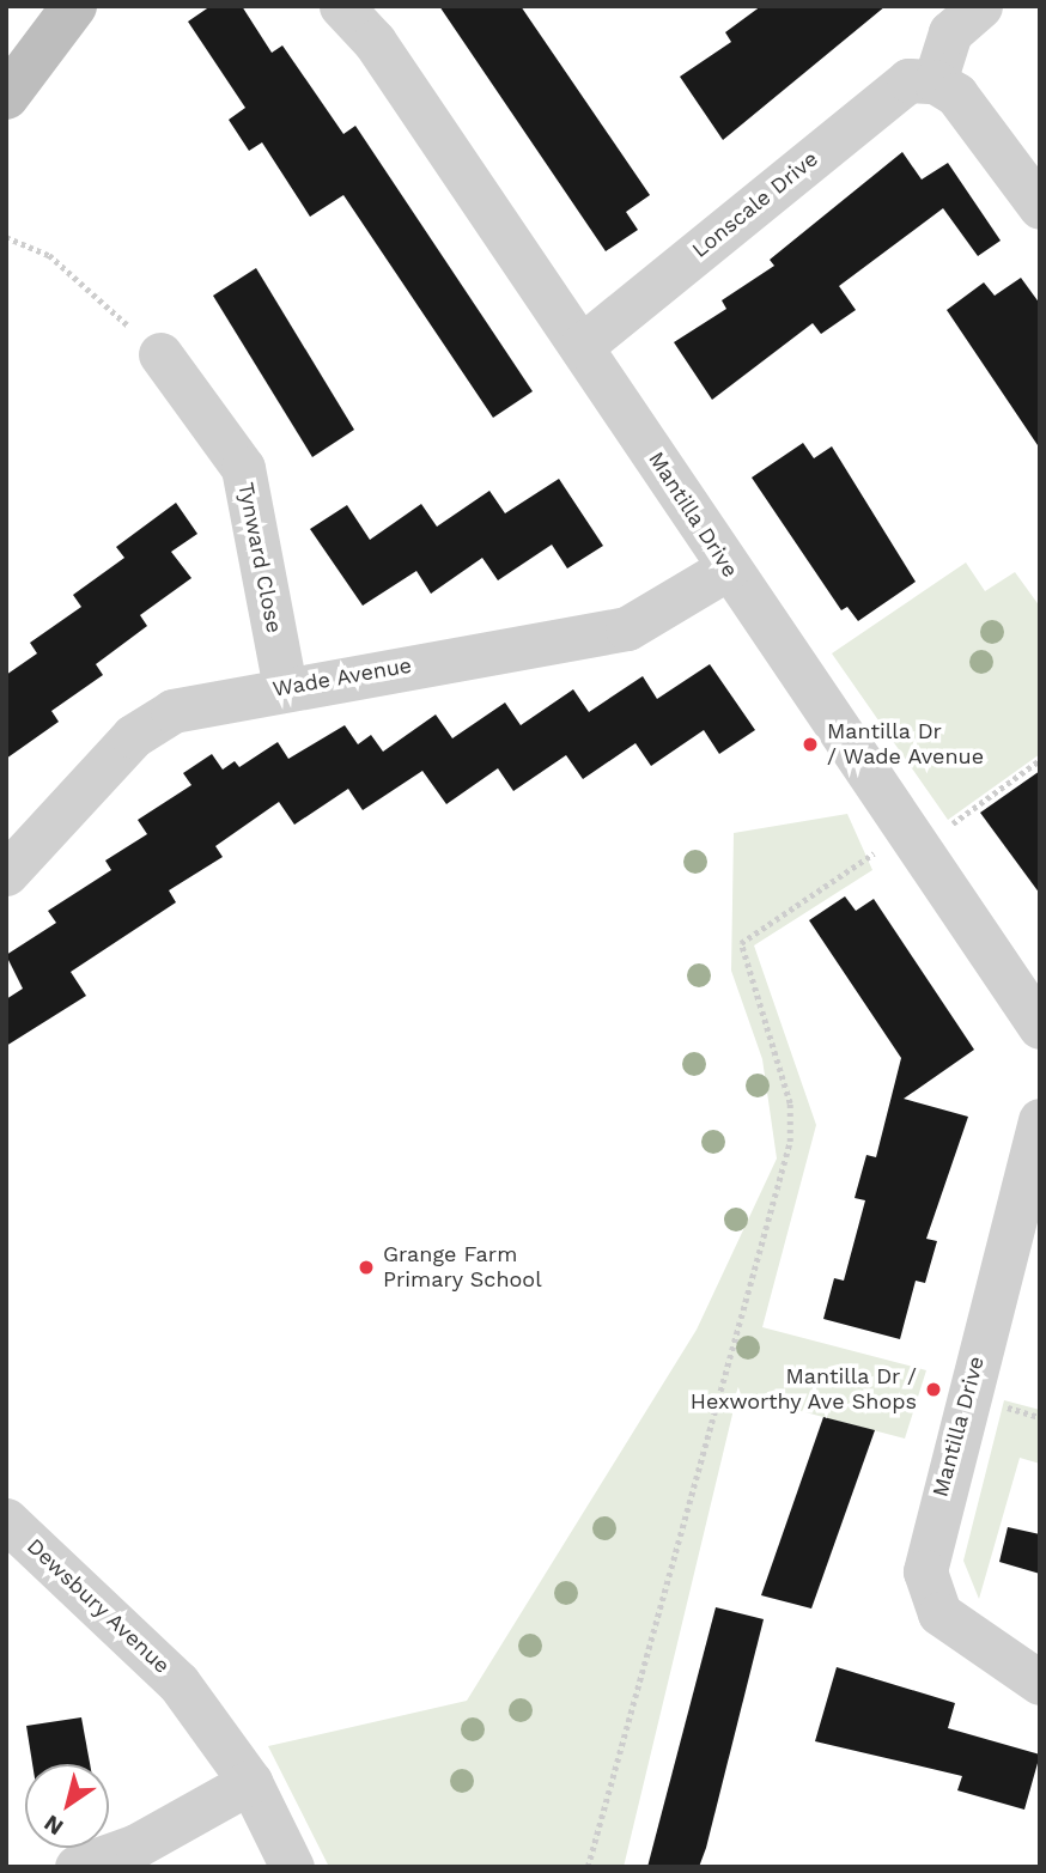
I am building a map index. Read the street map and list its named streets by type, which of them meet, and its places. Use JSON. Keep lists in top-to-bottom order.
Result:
{
  "streets": {
    "street": [
      "Lonscale Drive",
      "Mantilla Drive",
      "Tynward Close",
      "Wade Avenue",
      "Dewsbury Avenue"
    ]
  },
  "crossings": [
    ["Lonscale Drive", "Mantilla Drive"],
    ["Mantilla Drive", "Wade Avenue"],
    ["Tynward Close", "Wade Avenue"]
  ],
  "places": ["Mantilla Dr / Wade Avenue", "Grange Farm Primary School", "Mantilla Dr / Hexworthy Ave Shops"],
  "north": "bottom left"
}
